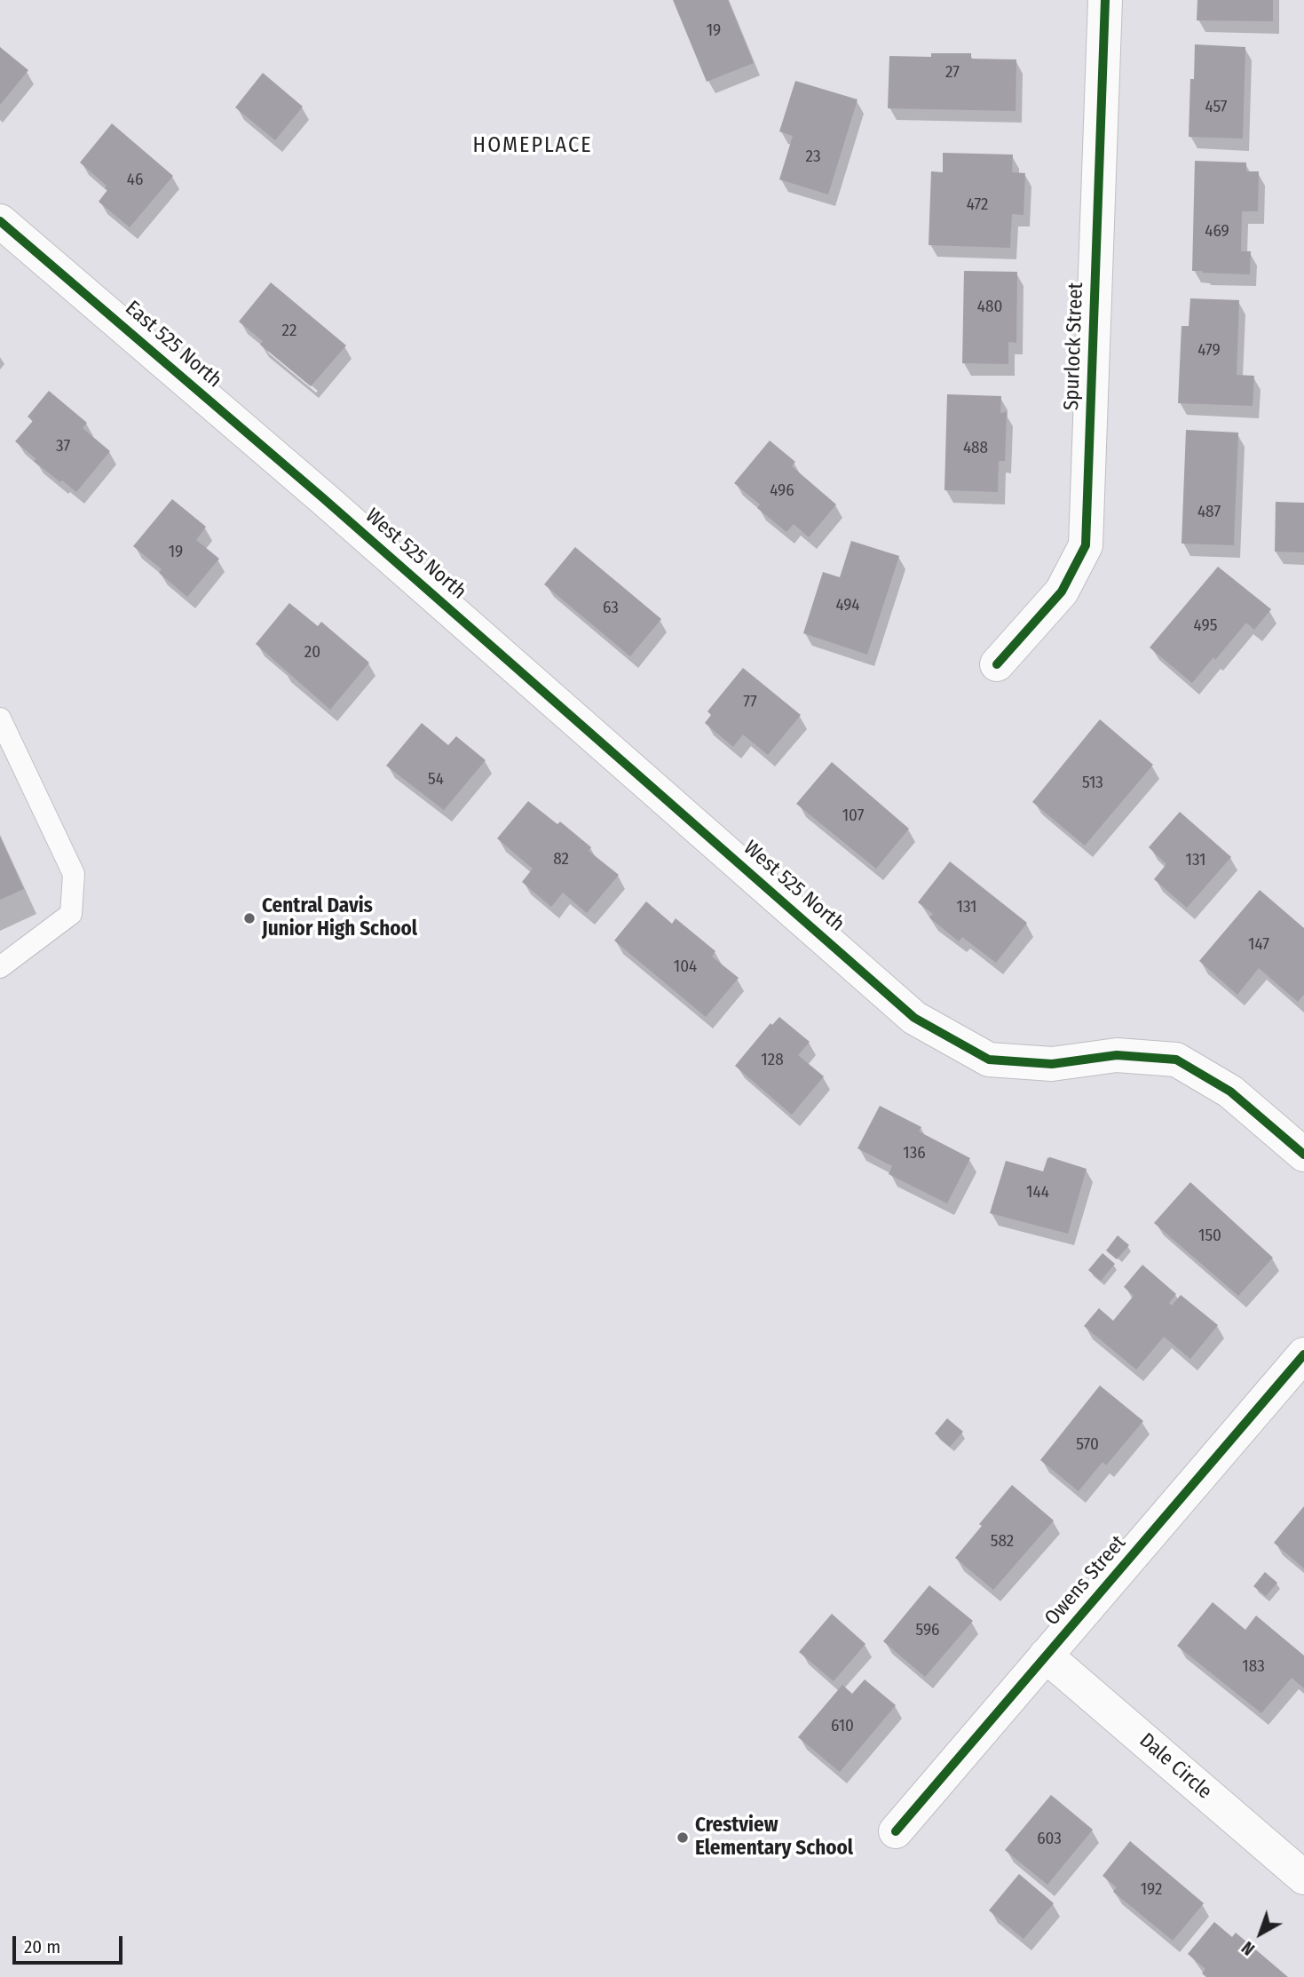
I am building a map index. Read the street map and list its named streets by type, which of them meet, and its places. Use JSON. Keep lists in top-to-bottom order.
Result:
{
  "streets": {
    "street": [
      "East 525 North",
      "Spurlock Street",
      "West 525 North",
      "Owens Street",
      "Dale Circle"
    ]
  },
  "crossings": [
    ["East 525 North", "West 525 North"],
    ["Owens Street", "Dale Circle"]
  ],
  "districts": ["HOMEPLACE"],
  "places": ["Central Davis Junior High School", "Crestview Elementary School"],
  "house_numbers": [
    "19",
    "27",
    "457",
    "23",
    "46",
    "472",
    "469",
    "480",
    "22",
    "479",
    "37",
    "488",
    "496",
    "487",
    "19",
    "494",
    "63",
    "495",
    "20",
    "77",
    "54",
    "513",
    "107",
    "82",
    "131",
    "131",
    "147",
    "104",
    "128",
    "136",
    "144",
    "150",
    "570",
    "582",
    "596",
    "183",
    "610",
    "603",
    "192"
  ],
  "scale_bar": "20 m",
  "north": "bottom left"
}
